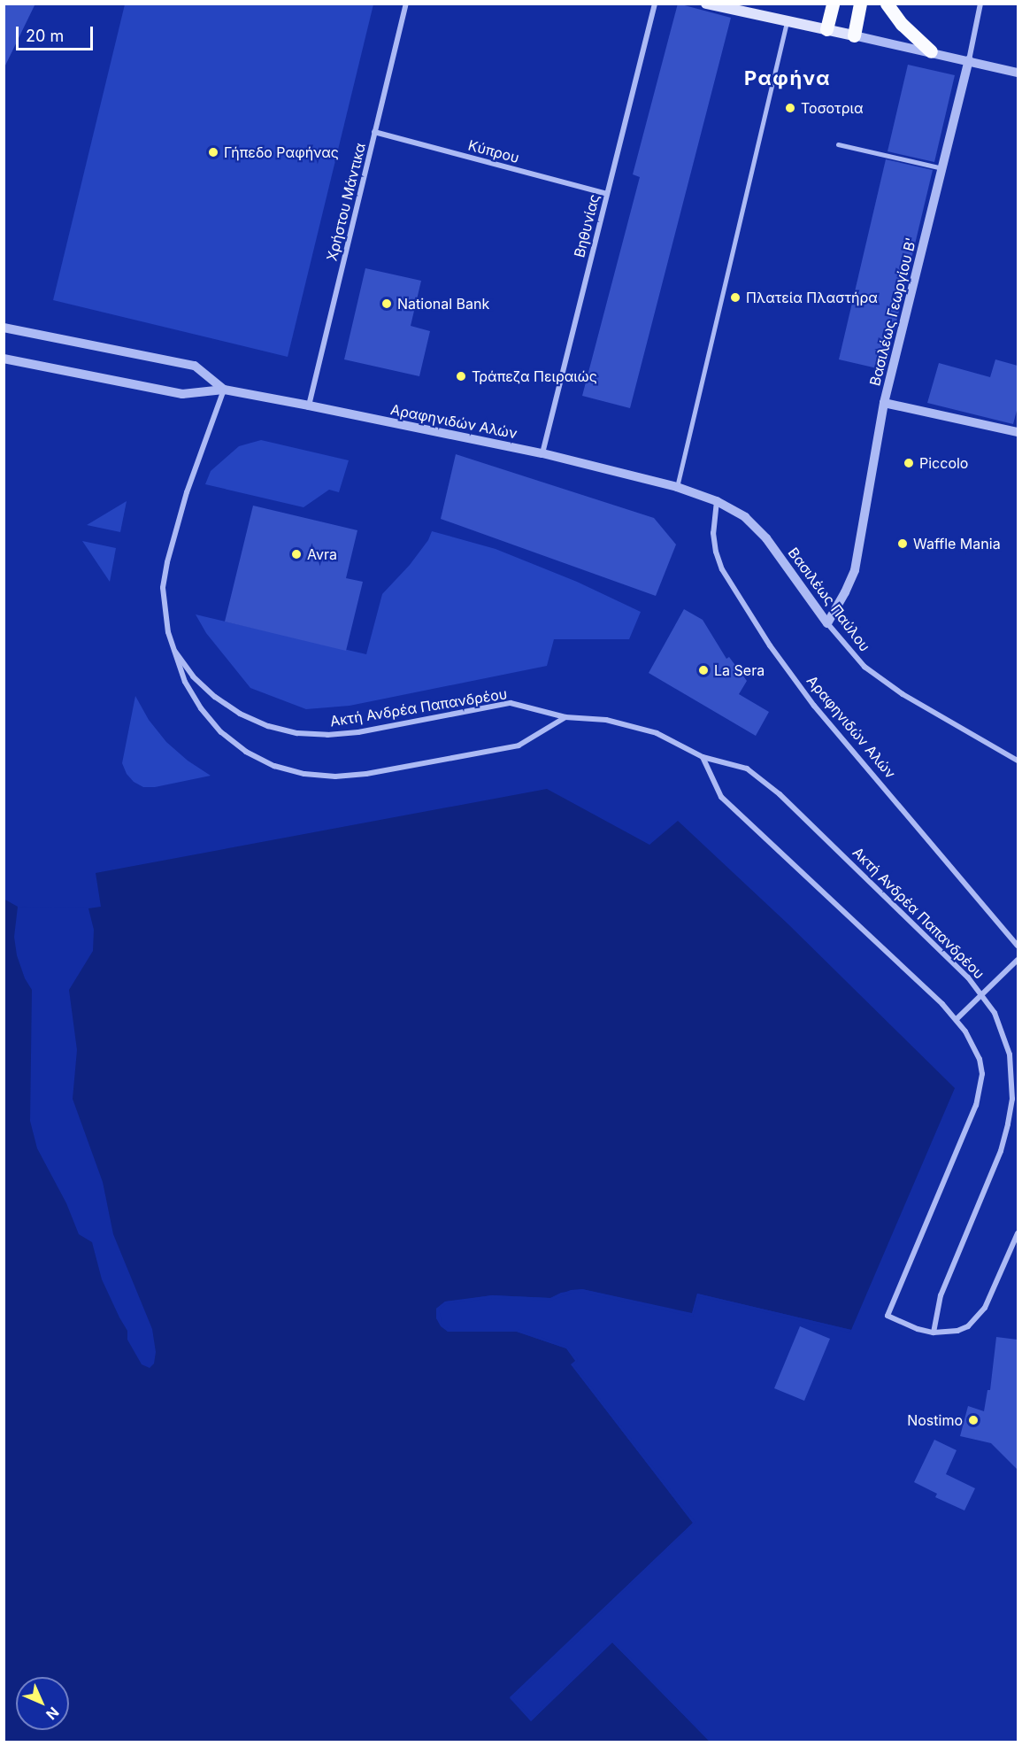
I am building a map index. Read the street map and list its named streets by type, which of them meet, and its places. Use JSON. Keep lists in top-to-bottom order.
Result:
{
  "streets": {
    "street": [
      "Κύπρου",
      "Χρήστου Μάντικα",
      "Βηθυνίας",
      "Βασιλέως Γεωργίου Β'",
      "Αραφηνιδών Αλών",
      "Βασιλέως Παύλου",
      "Ακτή Ανδρέα Παπανδρέου"
    ]
  },
  "crossings": [
    ["Κύπρου", "Χρήστου Μάντικα"],
    ["Κύπρου", "Βηθυνίας"],
    ["Χρήστου Μάντικα", "Αραφηνιδών Αλών"],
    ["Βηθυνίας", "Αραφηνιδών Αλών"],
    ["Βασιλέως Γεωργίου Β'", "Βασιλέως Παύλου"],
    ["Αραφηνιδών Αλών", "Βασιλέως Παύλου"],
    ["Αραφηνιδών Αλών", "Ακτή Ανδρέα Παπανδρέου"]
  ],
  "districts": ["Ραφήνα"],
  "places": [
    "Τοσοτρια",
    "Γήπεδο Ραφήνας",
    "Πλατεία Πλαστήρα",
    "National Bank",
    "Τράπεζα Πειραιώς",
    "Piccolo",
    "Waffle Mania",
    "Avra",
    "La Sera",
    "Nostimo"
  ],
  "scale_bar": "20 m",
  "north": "bottom right"
}
